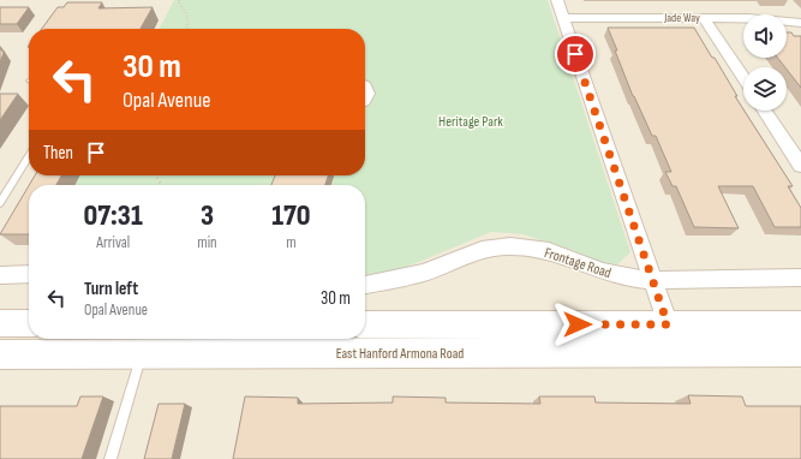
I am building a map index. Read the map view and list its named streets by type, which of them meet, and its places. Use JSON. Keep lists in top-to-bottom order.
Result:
{
  "streets": {
    "main road": ["East Hanford Armona Road"],
    "street": ["Jade Way", "Frontage Road"]
  },
  "parks": ["Heritage Park"],
  "page": {
    "turn": ["30 m", "Opal Avenue"],
    "then": "Then",
    "eta": [
      "07:31",
      "Arrival",
      "3",
      "min",
      "170",
      "m"
    ],
    "list": [
      {
        "name": "Turn left",
        "note": "Opal Avenue",
        "value": "30 m"
      }
    ]
  }
}
